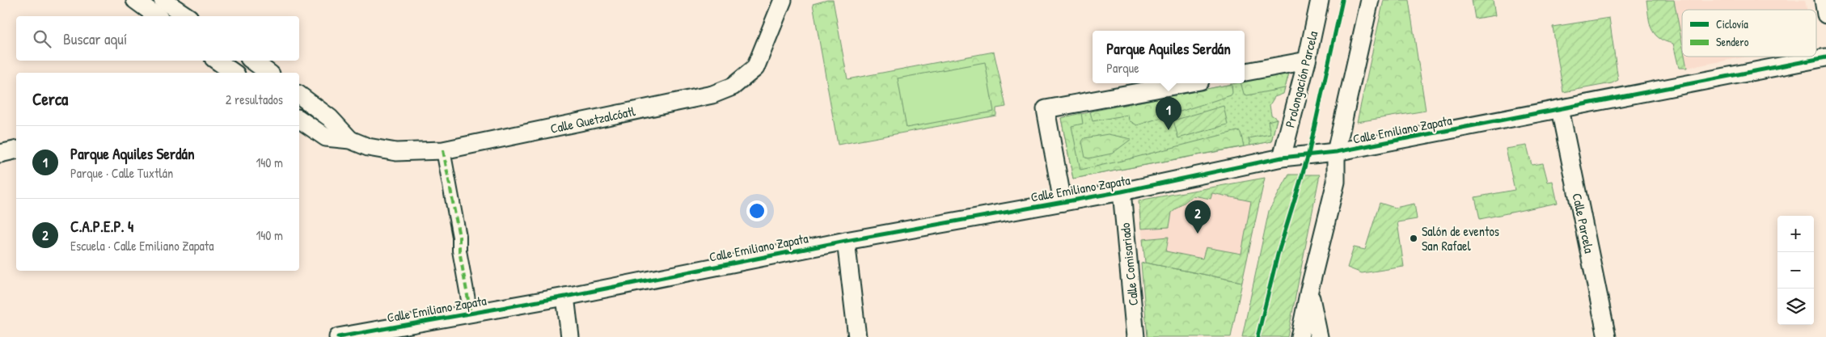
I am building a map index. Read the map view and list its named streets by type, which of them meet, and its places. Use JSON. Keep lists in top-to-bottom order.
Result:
{
  "streets": {
    "street": [
      "Prolongación Parcela",
      "Calle Quetzalcóatl",
      "Calle Emiliano Zapata",
      "Calle Parcela",
      "Calle Comisariado"
    ]
  },
  "crossings": [
    ["Prolongación Parcela", "Calle Emiliano Zapata"],
    ["Calle Emiliano Zapata", "Calle Parcela"],
    ["Calle Emiliano Zapata", "Calle Comisariado"]
  ],
  "places": ["Salón de eventos San Rafael"],
  "legend": ["Ciclovía", "Sendero"],
  "page": {
    "search": "Buscar aquí",
    "popup": ["Parque Aquiles Serdán", "Parque"],
    "heading": ["Cerca", "2 resultados"],
    "pins": ["1", "2"],
    "list": [
      {
        "mark": "1",
        "name": "Parque Aquiles Serdán",
        "note": "Parque · Calle Tuxtlán",
        "value": "140 m"
      },
      {
        "mark": "2",
        "name": "C.A.P.E.P. 4",
        "note": "Escuela · Calle Emiliano Zapata",
        "value": "140 m"
      }
    ],
    "map_buttons": ["+", "−"]
  }
}
